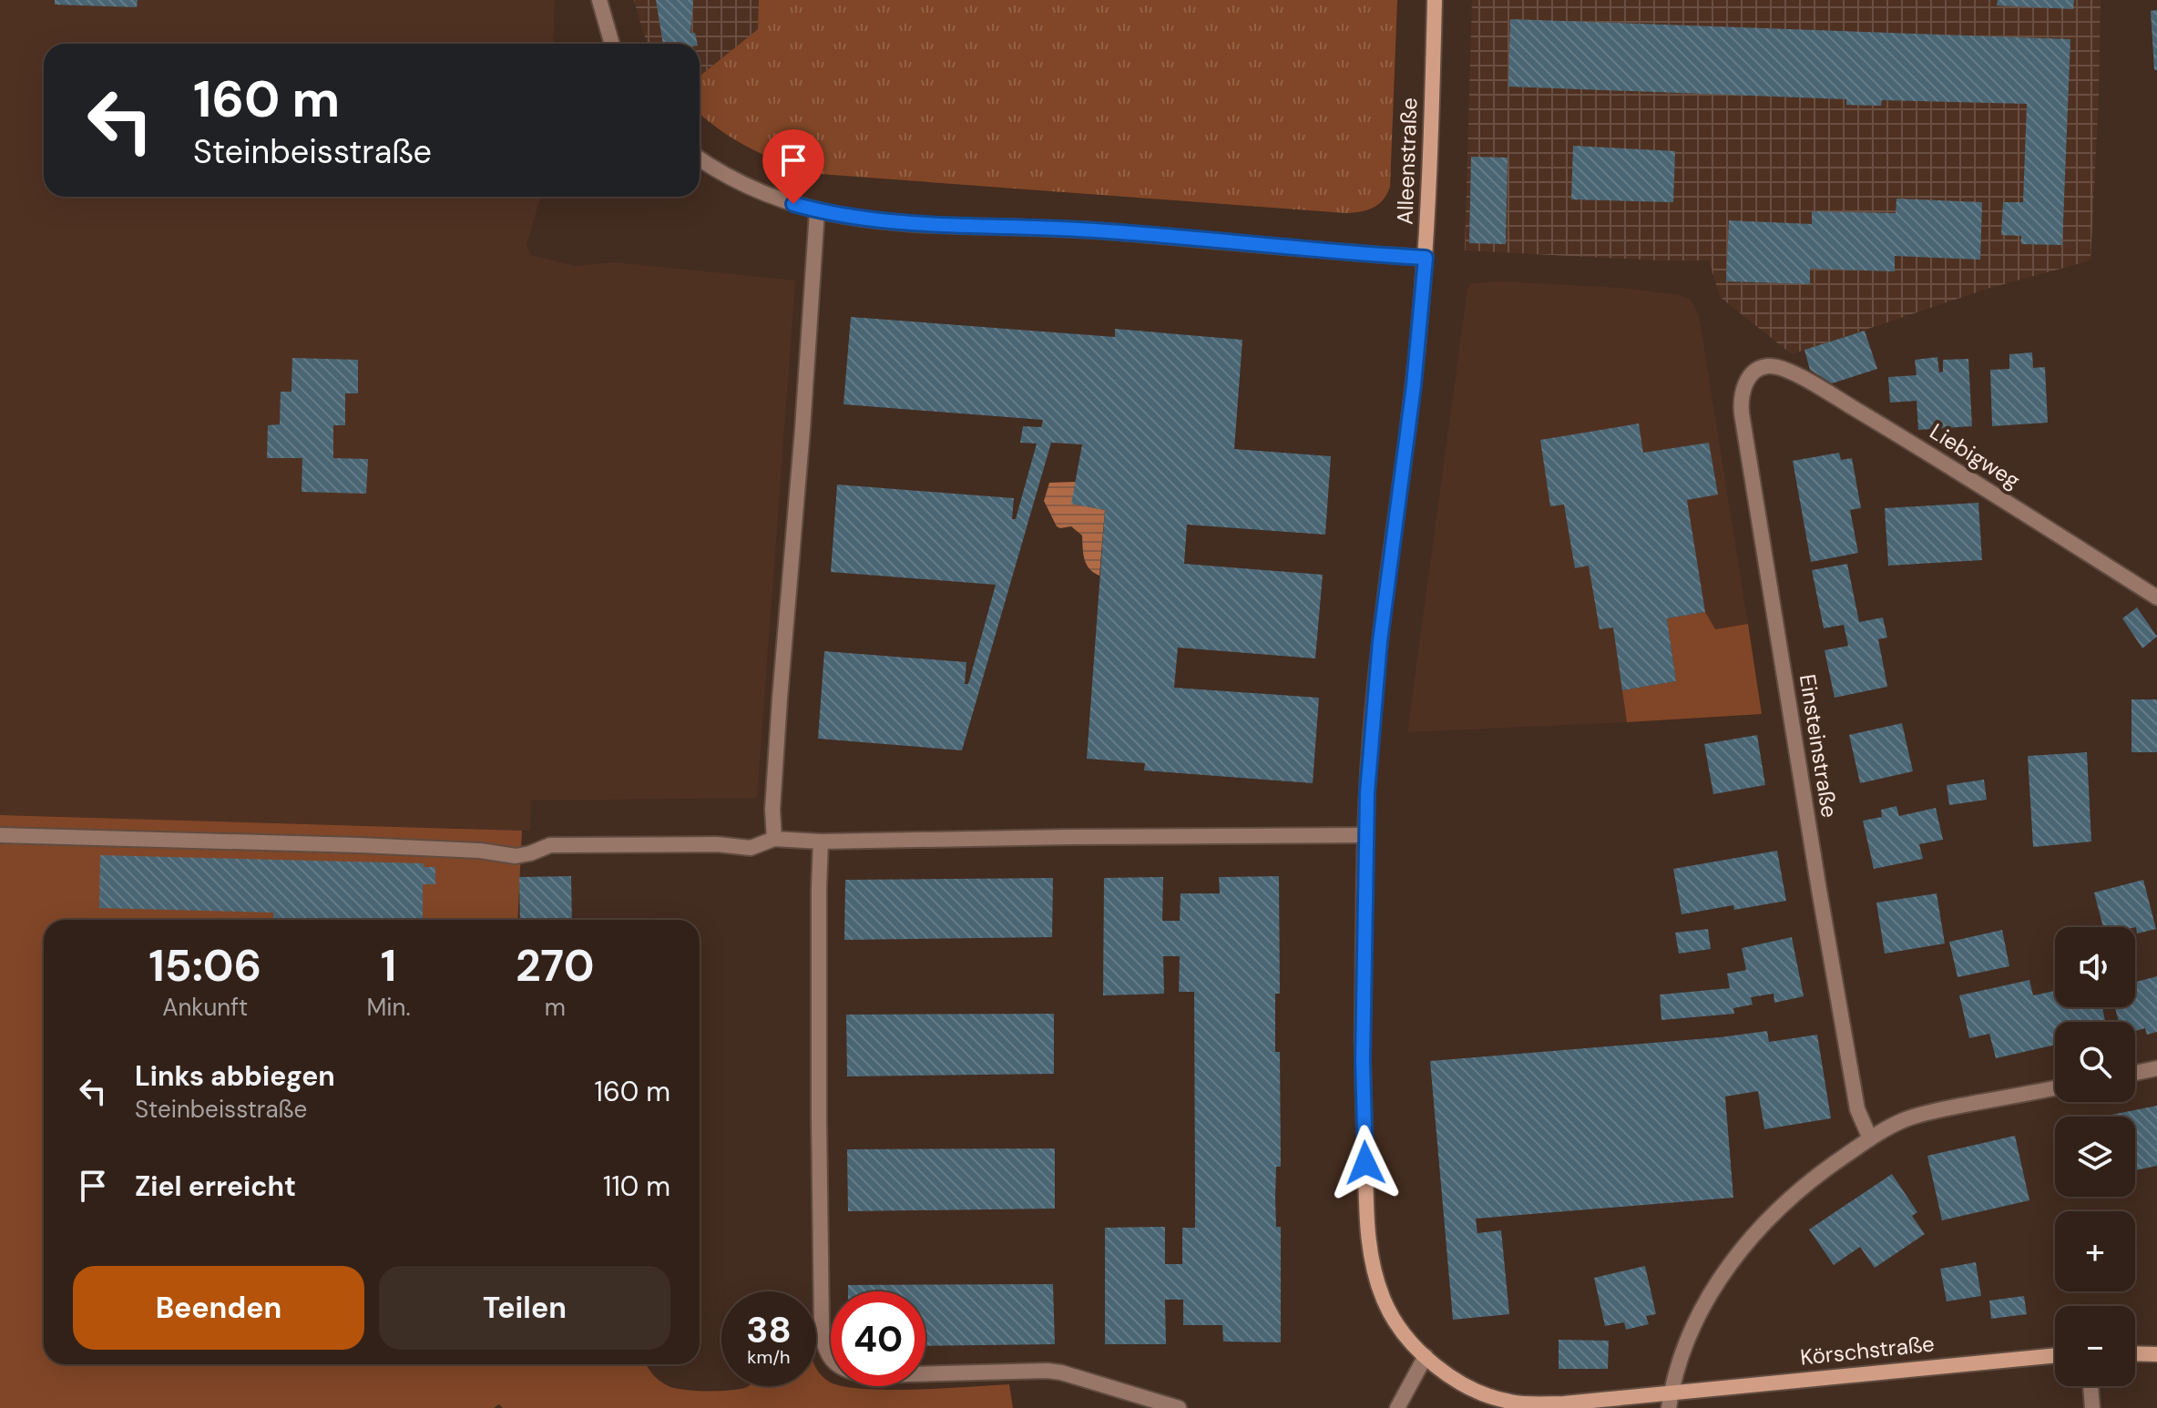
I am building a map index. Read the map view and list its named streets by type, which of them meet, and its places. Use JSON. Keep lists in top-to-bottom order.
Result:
{
  "streets": {
    "street": [
      "Alleenstraße",
      "Liebigweg",
      "Einsteinstraße",
      "Körschstraße"
    ]
  },
  "crossings": [
    ["Alleenstraße", "Körschstraße"],
    ["Liebigweg", "Einsteinstraße"]
  ],
  "page": {
    "turn": ["160 m", "Steinbeisstraße"],
    "eta": [
      "15:06",
      "Ankunft",
      "1",
      "Min.",
      "270",
      "m"
    ],
    "map_buttons": ["+", "−"],
    "list": [
      {
        "name": "Links abbiegen",
        "note": "Steinbeisstraße",
        "value": "160 m"
      },
      {
        "name": "Ziel erreicht",
        "value": "110 m"
      }
    ],
    "buttons": ["Beenden", "Teilen"],
    "speed": "38 km/h",
    "limit": "40"
  }
}
